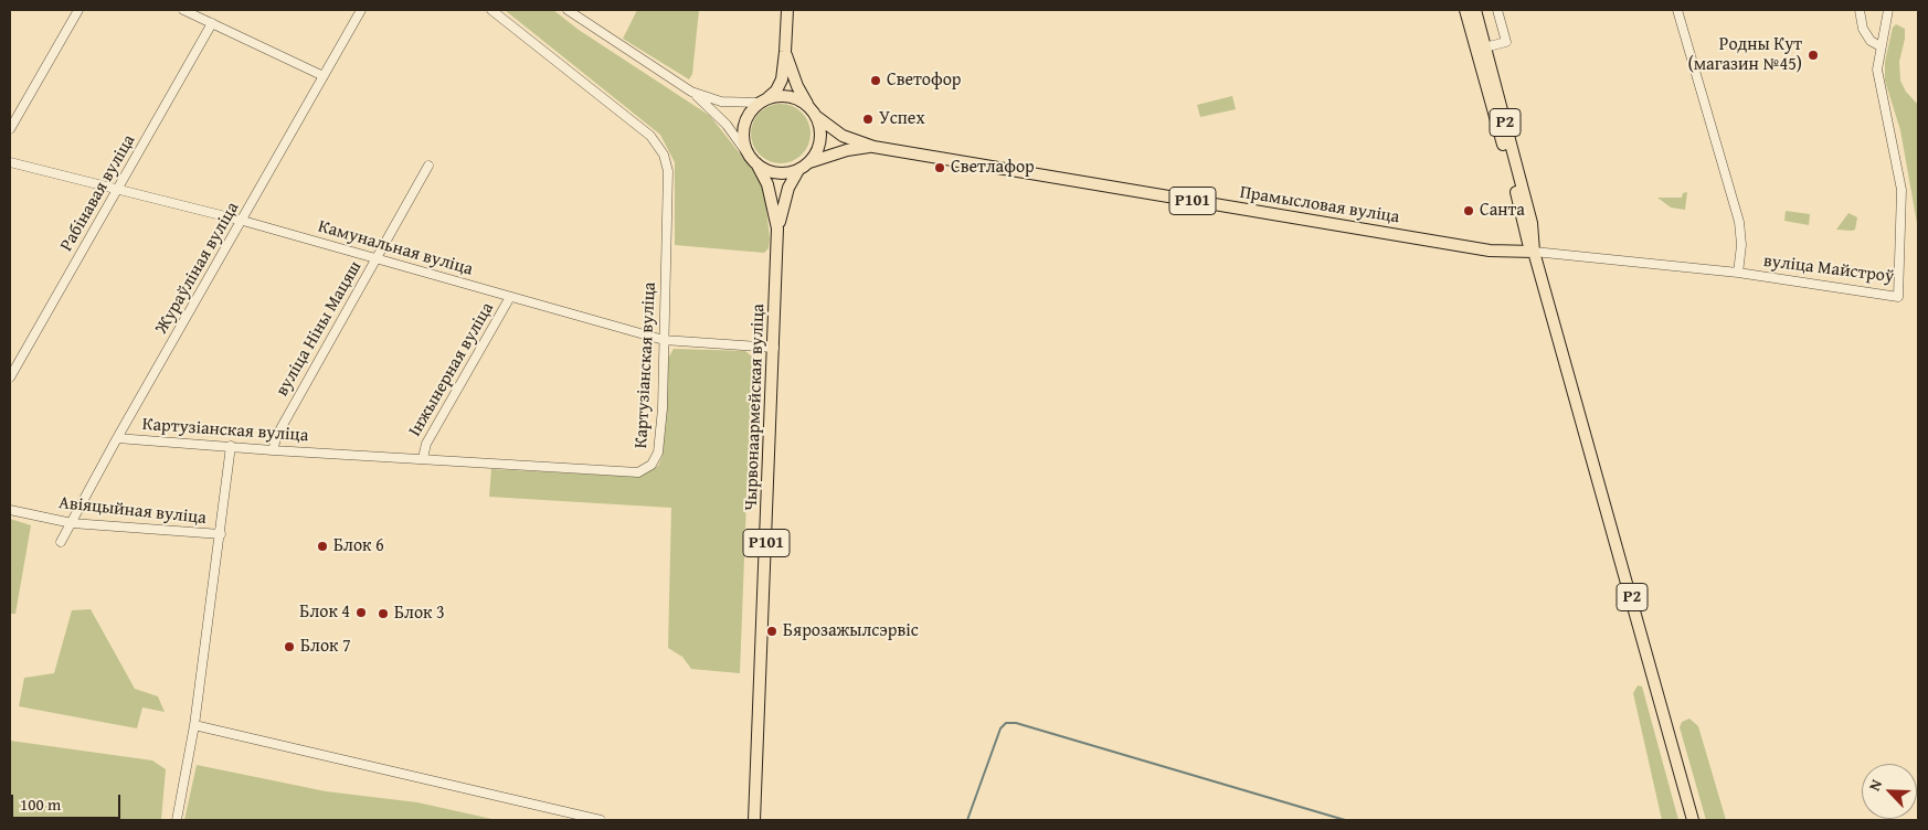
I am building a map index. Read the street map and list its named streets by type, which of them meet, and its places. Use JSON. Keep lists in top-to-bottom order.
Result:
{
  "streets": {
    "main road": [
      "Р2",
      "Р101",
      "Прамысловая вуліца",
      "Чырвонаармейская вуліца"
    ],
    "street": [
      "Рабінавая вуліца",
      "Камунальная вуліца",
      "Жураўліная вуліца",
      "вуліца Майстроў",
      "вуліца Ніны Мацяш",
      "Картузіанская вуліца",
      "Інжынерная вуліца",
      "Авіяцыйная вуліца"
    ]
  },
  "crossings": [
    ["Р2", "Прамысловая вуліца"],
    ["Р2", "вуліца Майстроў"],
    ["Рабінавая вуліца", "Камунальная вуліца"],
    ["Р101", "Прамысловая вуліца"],
    ["Р101", "Чырвонаармейская вуліца"],
    ["Прамысловая вуліца", "вуліца Майстроў"],
    ["Прамысловая вуліца", "Чырвонаармейская вуліца"],
    ["Камунальная вуліца", "Жураўліная вуліца"],
    ["Камунальная вуліца", "вуліца Ніны Мацяш"],
    ["Камунальная вуліца", "Картузіанская вуліца"],
    ["Камунальная вуліца", "Інжынерная вуліца"],
    ["Камунальная вуліца", "Чырвонаармейская вуліца"],
    ["Жураўліная вуліца", "Картузіанская вуліца"],
    ["Жураўліная вуліца", "Авіяцыйная вуліца"],
    ["вуліца Ніны Мацяш", "Картузіанская вуліца"],
    ["Картузіанская вуліца", "Інжынерная вуліца"]
  ],
  "places": [
    "Родны Кут (магазин №45)",
    "Светофор",
    "Успех",
    "Светлафор",
    "Санта",
    "Блок 6",
    "Блок 4",
    "Блок 3",
    "Бярозажылсэрвіс",
    "Блок 7"
  ],
  "scale_bar": "100 m",
  "north": "top left"
}
